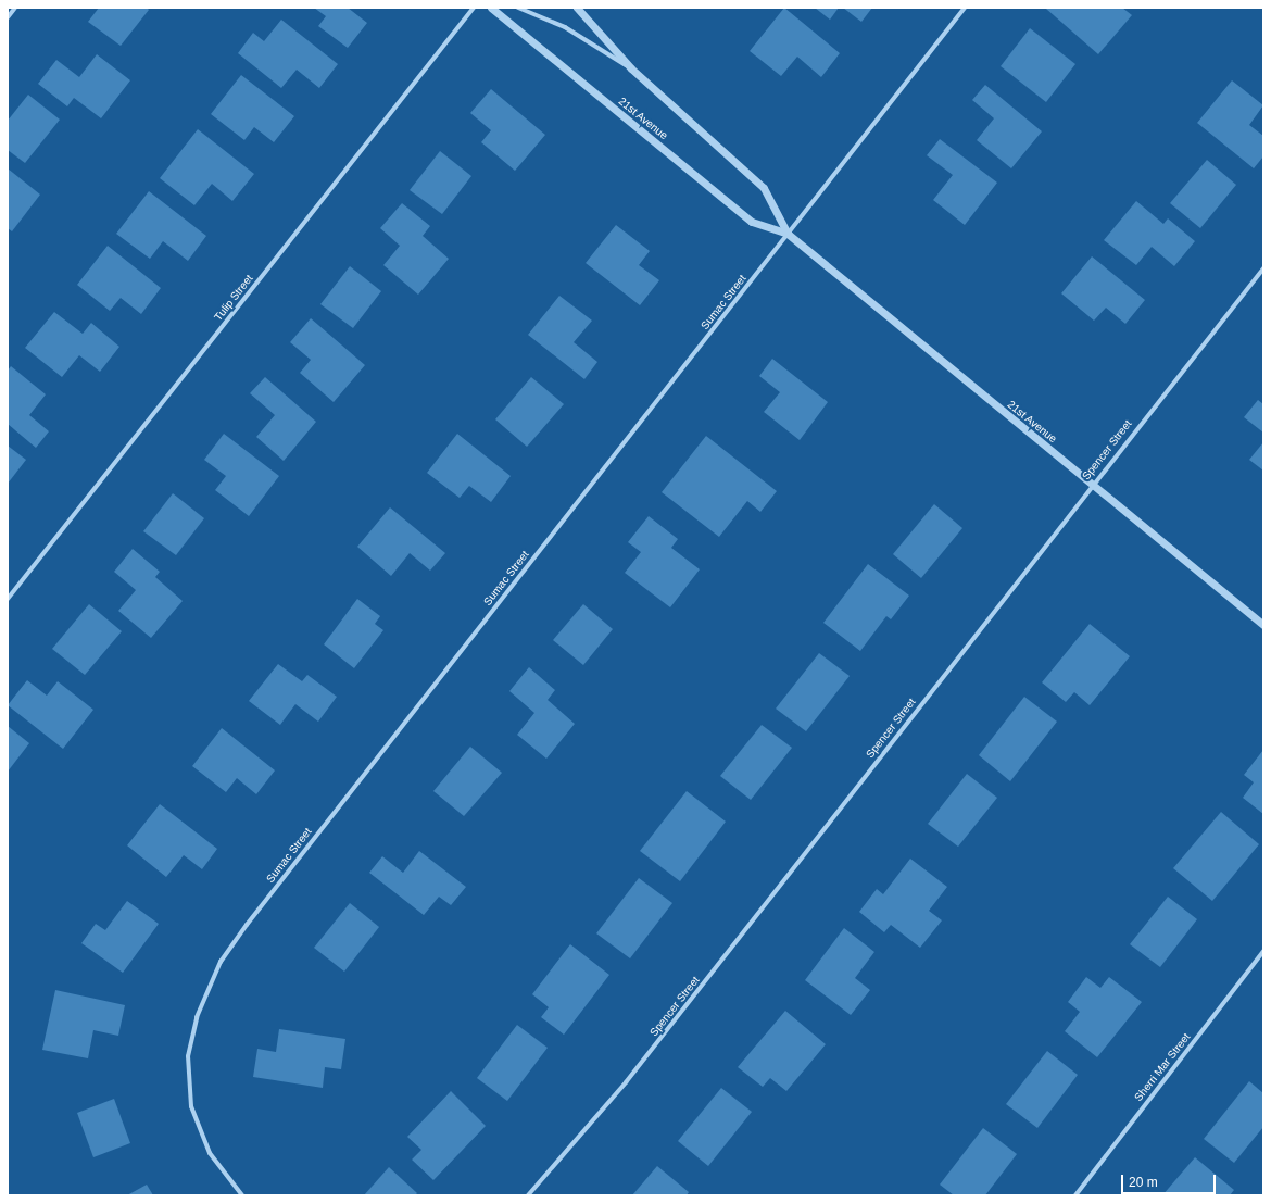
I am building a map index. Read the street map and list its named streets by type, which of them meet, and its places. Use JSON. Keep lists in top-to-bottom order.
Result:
{
  "streets": {
    "street": [
      "21st Avenue",
      "Tulip Street",
      "Sumac Street",
      "Spencer Street",
      "Sherri Mar Street"
    ]
  },
  "crossings": [
    ["21st Avenue", "Sumac Street"],
    ["21st Avenue", "Spencer Street"]
  ],
  "scale_bar": "20 m"
}
